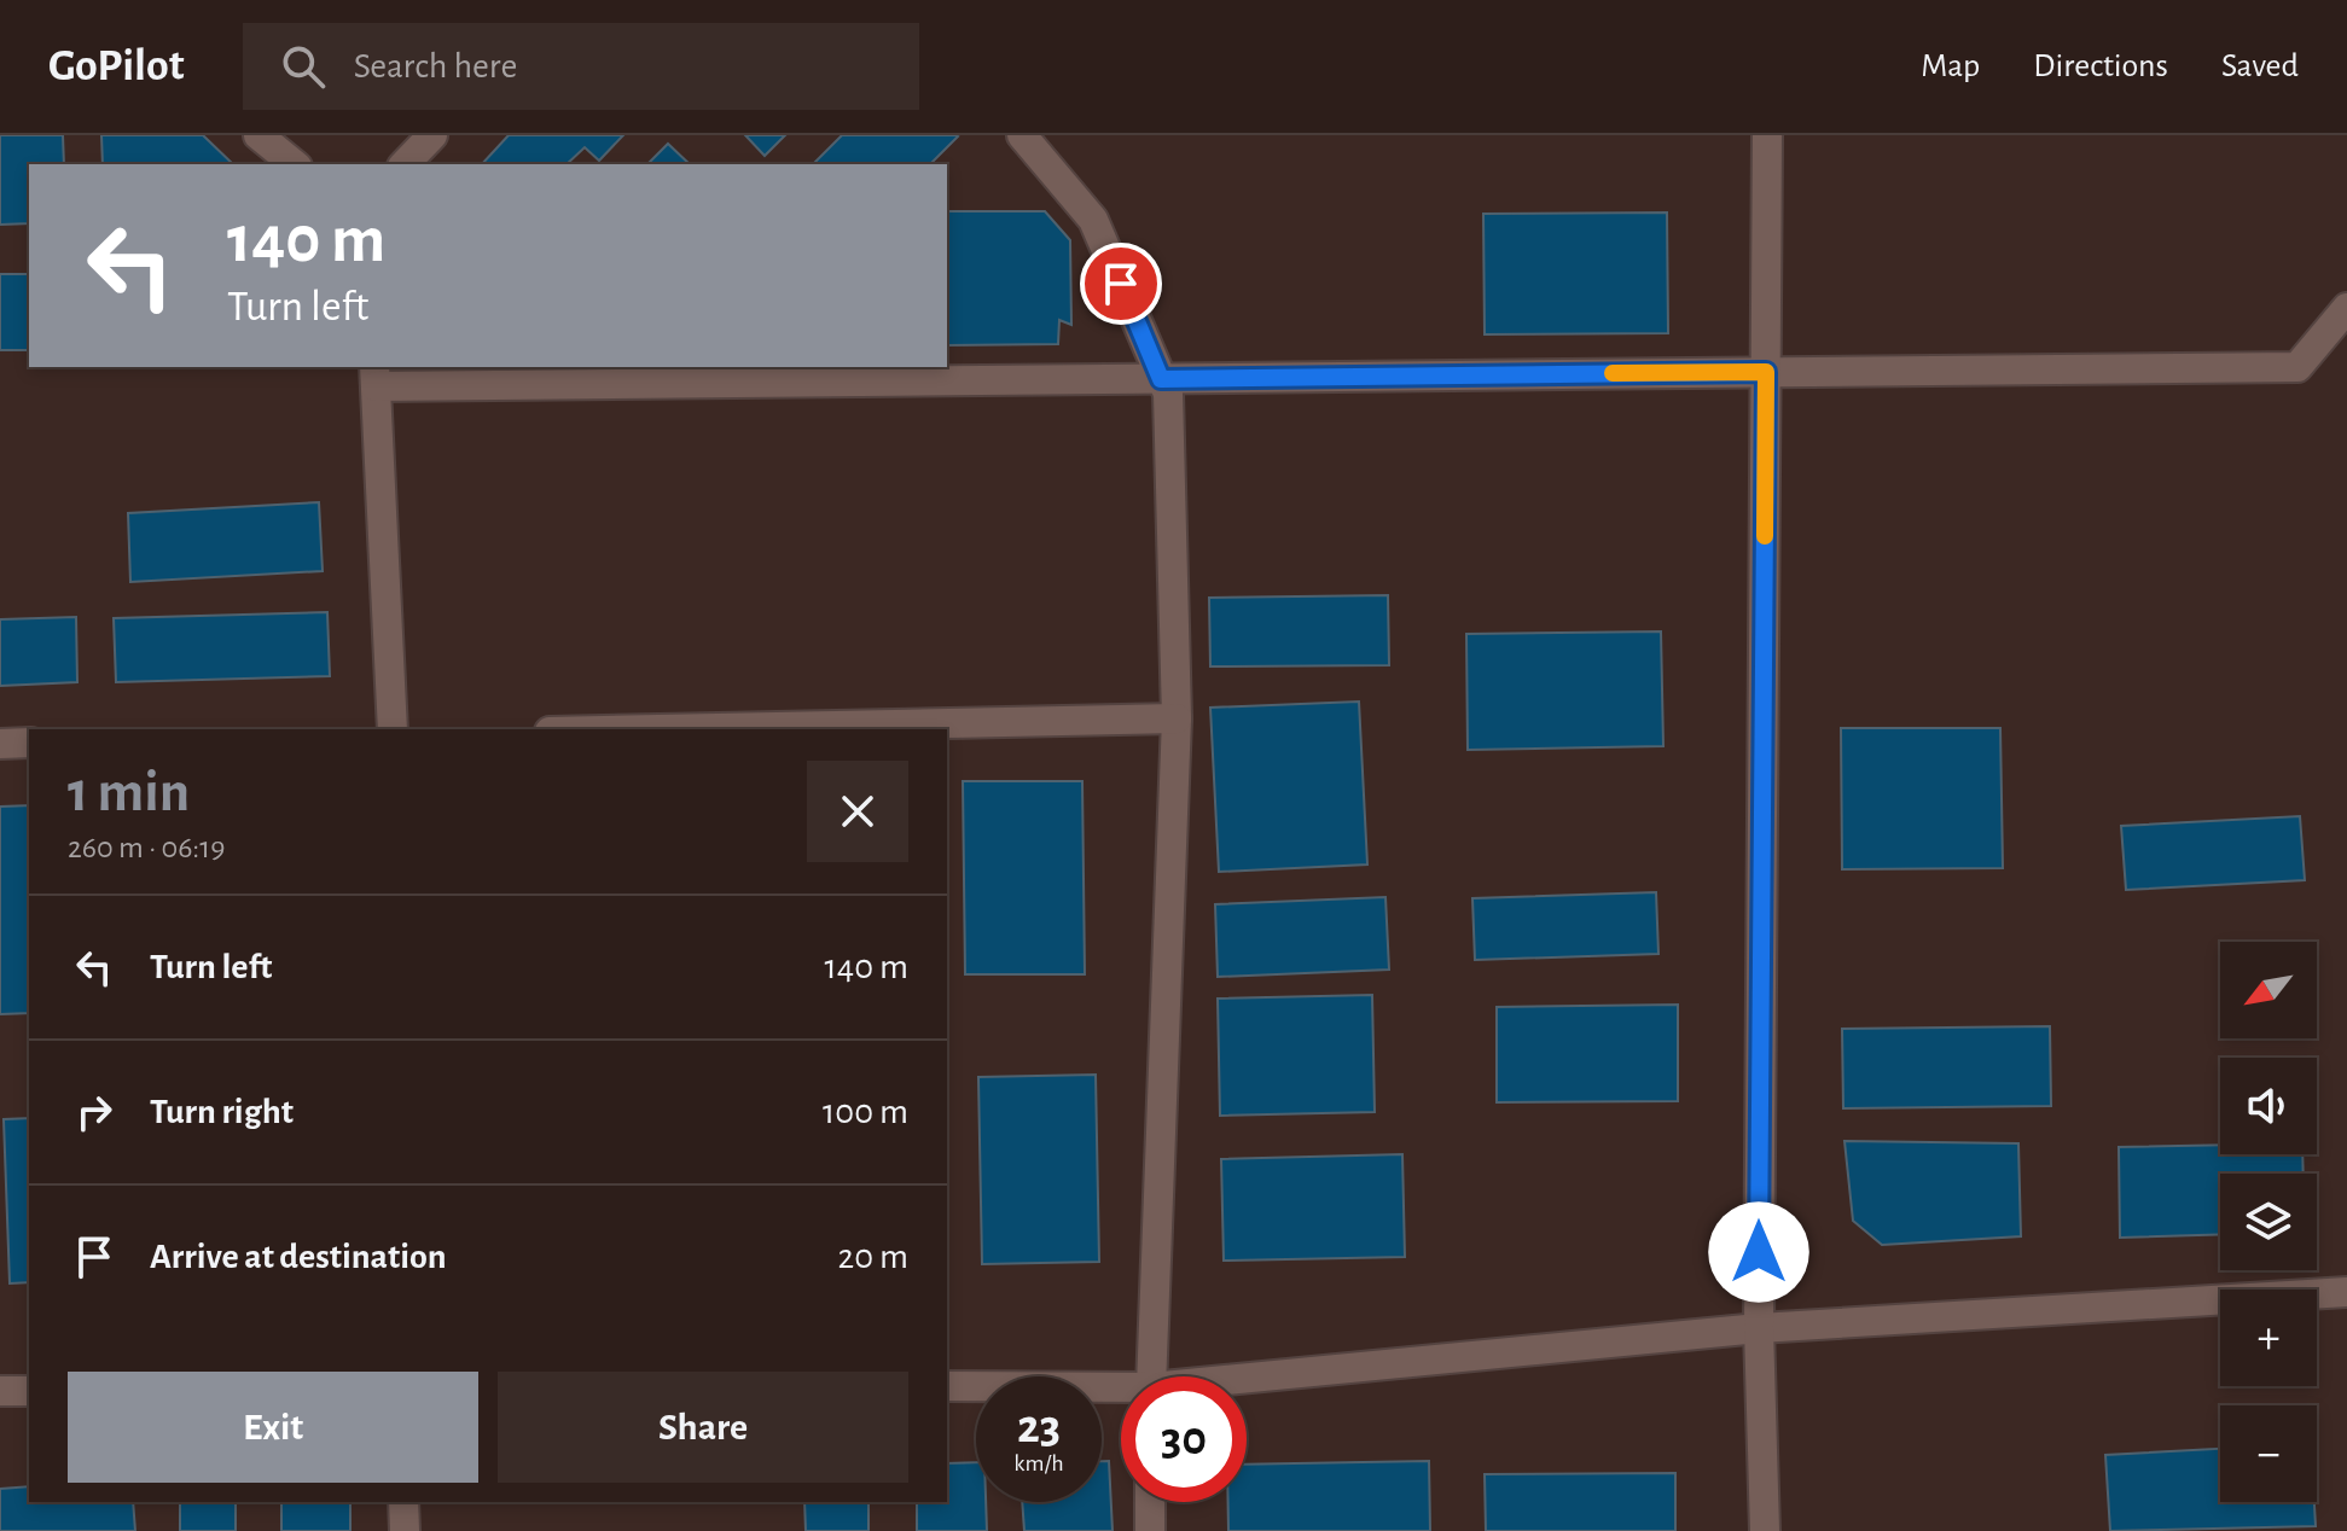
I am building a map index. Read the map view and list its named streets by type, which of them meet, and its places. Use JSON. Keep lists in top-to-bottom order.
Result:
{
  "north": "bottom left",
  "page": {
    "header": "GoPilot",
    "search": "Search here",
    "nav": ["Map", "Directions", "Saved"],
    "turn": ["140 m", "Turn left"],
    "heading": ["1 min", "260 m · 06:19"],
    "list": [
      {
        "name": "Turn left",
        "value": "140 m"
      },
      {
        "name": "Turn right",
        "value": "100 m"
      },
      {
        "name": "Arrive at destination",
        "value": "20 m"
      }
    ],
    "map_buttons": ["+", "−"],
    "buttons": ["Exit", "Share"],
    "speed": "23 km/h",
    "limit": "30"
  }
}
